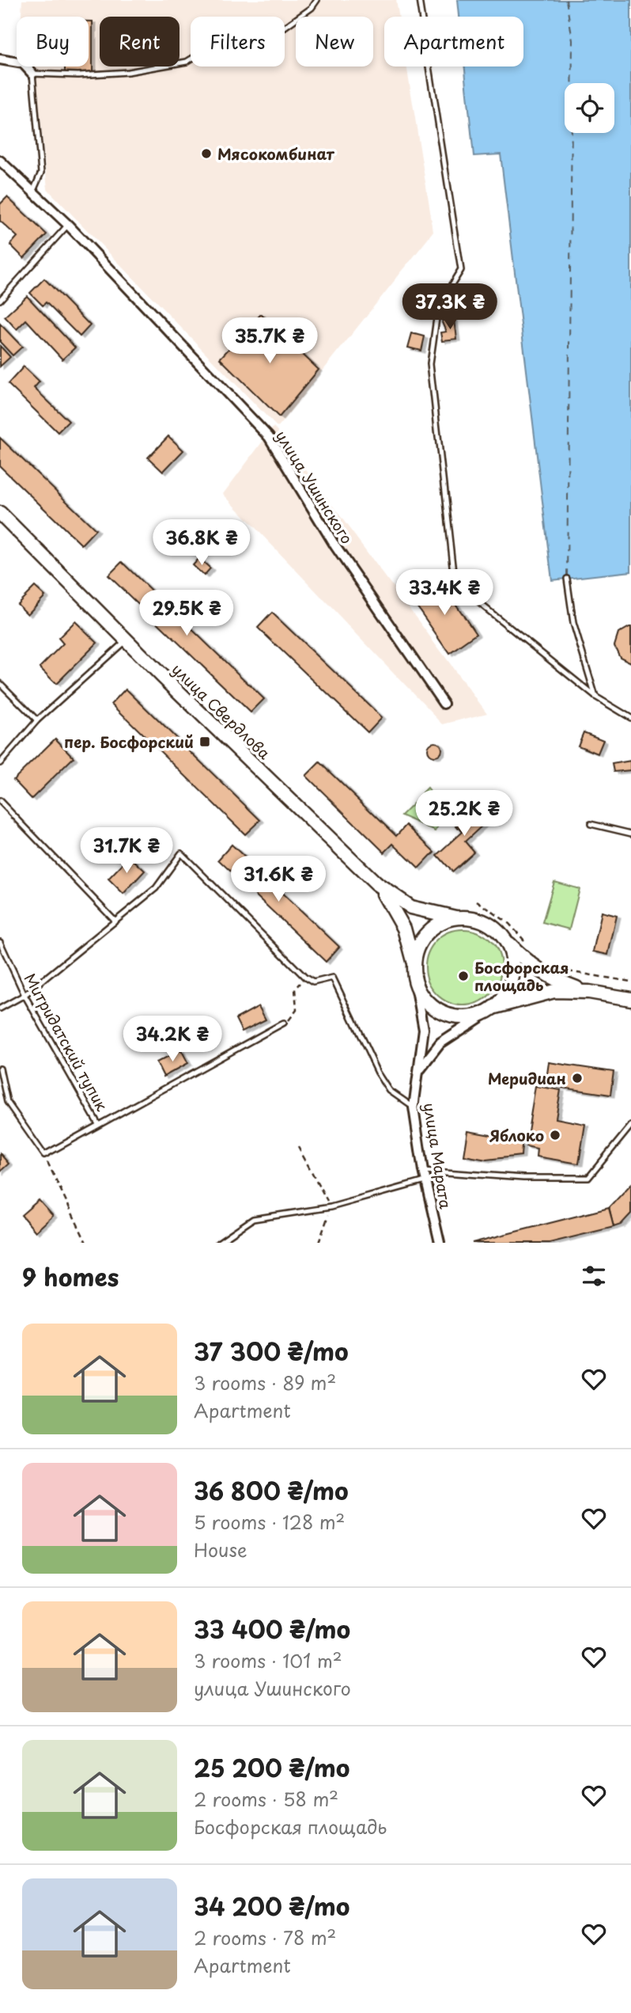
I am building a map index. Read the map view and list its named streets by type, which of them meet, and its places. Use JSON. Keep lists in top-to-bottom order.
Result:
{
  "streets": {
    "main road": ["улица Свердлова"],
    "street": ["улица Ушинского", "улица Марата"],
    "lane": ["Митридатский тупик"]
  },
  "places": {
    "other": [
      "Мясокомбинат",
      "Босфорская площадь",
      "Меридиан",
      "Яблоко"
    ],
    "transit": ["пер. Босфорский"]
  },
  "page": {
    "chip": [
      "Buy",
      "Rent",
      "Filters",
      "New",
      "Apartment"
    ],
    "price": [
      "37.3K ₴",
      "35.7K ₴",
      "36.8K ₴",
      "33.4K ₴",
      "29.5K ₴",
      "25.2K ₴",
      "31.7K ₴",
      "31.6K ₴",
      "34.2K ₴"
    ],
    "heading": "9 homes",
    "list": [
      {
        "name": "37 300 ₴/mo",
        "note": "3 rooms · 89 m² · Apartment"
      },
      {
        "name": "36 800 ₴/mo",
        "note": "5 rooms · 128 m² · House"
      },
      {
        "name": "33 400 ₴/mo",
        "note": "3 rooms · 101 m² · улица Ушинского"
      },
      {
        "name": "25 200 ₴/mo",
        "note": "2 rooms · 58 m² · Босфорская площадь"
      },
      {
        "name": "34 200 ₴/mo",
        "note": "2 rooms · 78 m² · Apartment"
      }
    ]
  }
}
